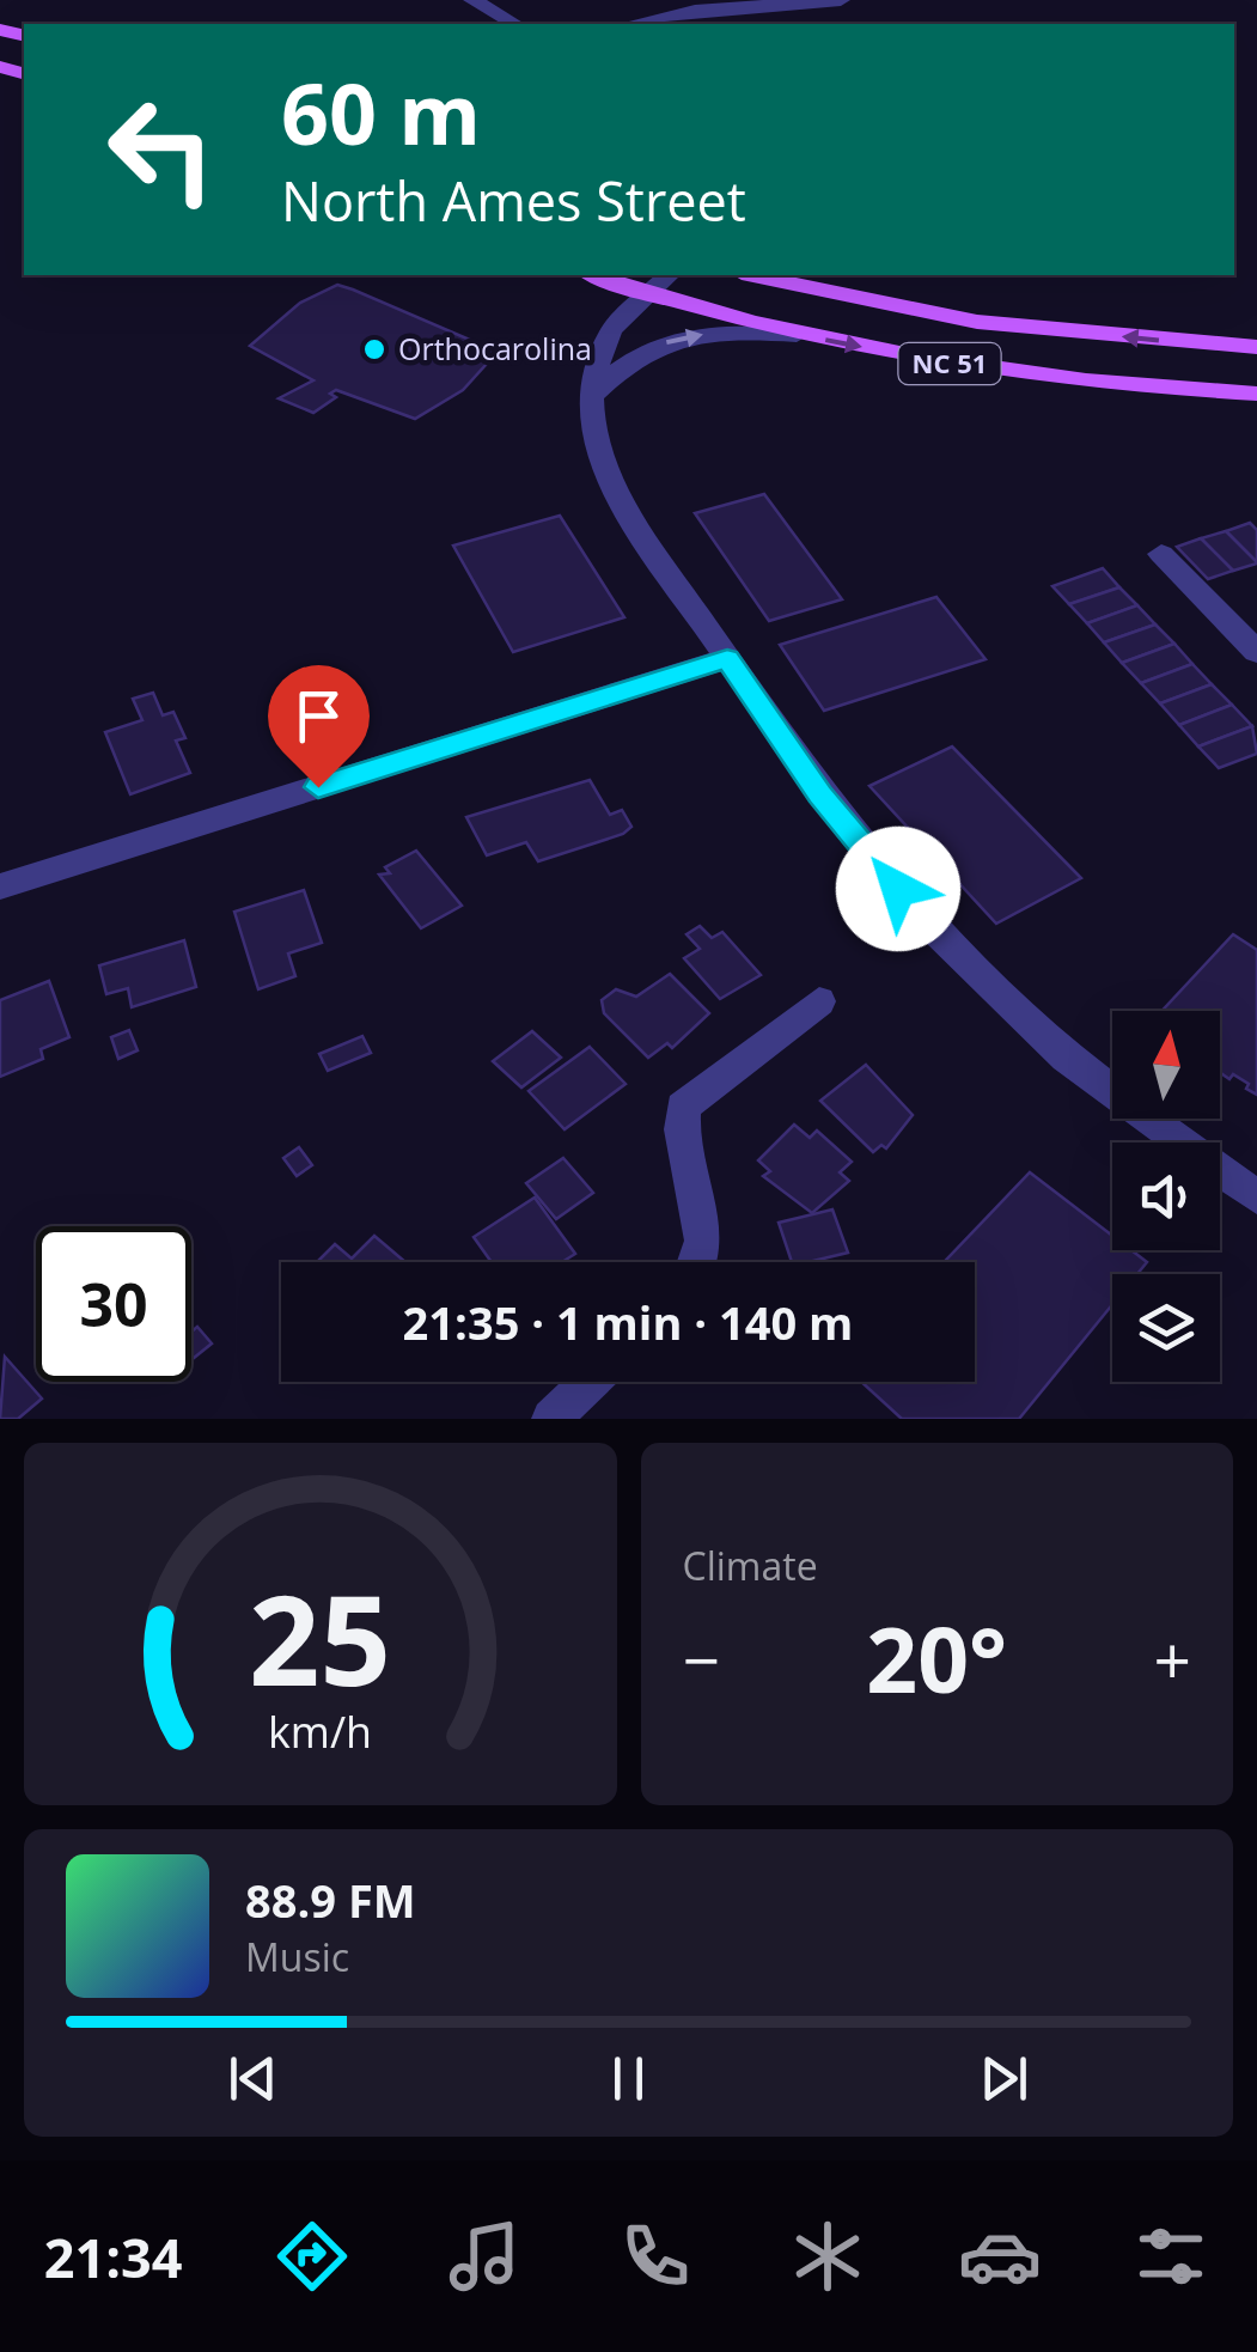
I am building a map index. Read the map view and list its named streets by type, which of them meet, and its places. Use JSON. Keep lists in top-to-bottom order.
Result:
{
  "streets": {
    "main road": ["NC 51"]
  },
  "places": ["Orthocarolina"],
  "north": "top",
  "page": {
    "turn": ["60 m", "North Ames Street"],
    "limit": "30",
    "trip": "21:35 · 1 min · 140 m",
    "tile": "Climate",
    "heat": ["−", "20°", "+"],
    "song": ["88.9 FM", "Music"],
    "tabs": "21:34",
    "gauge": ["25", "km/h"]
  }
}
